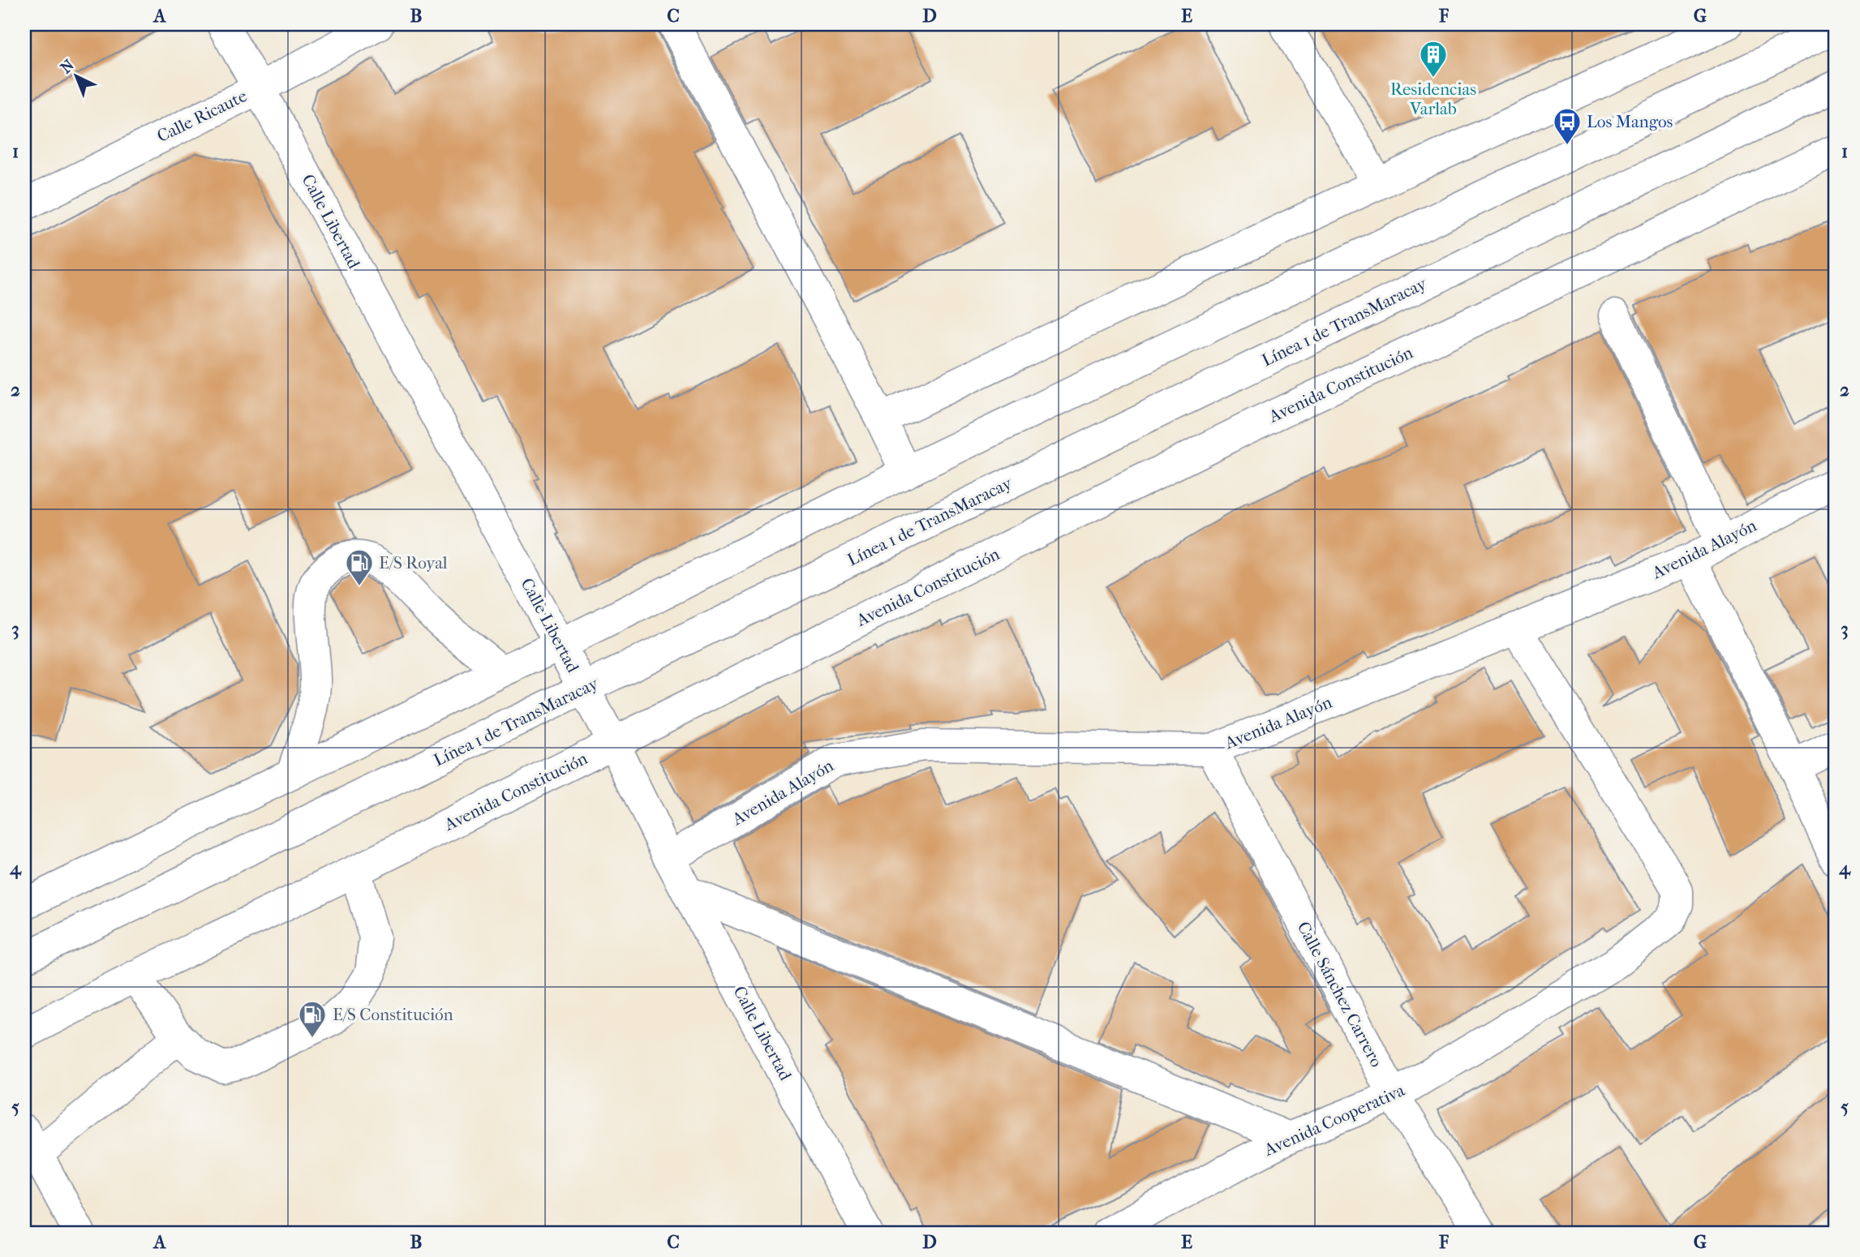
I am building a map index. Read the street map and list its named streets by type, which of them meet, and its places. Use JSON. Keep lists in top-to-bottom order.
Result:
{
  "streets": {
    "street": [
      "Calle Ricaute",
      "Calle Libertad",
      "Línea 1 de TransMaracay",
      "Avenida Constitución",
      "Avenida Alayón",
      "Calle Sánchez Carrero",
      "Avenida Cooperativa"
    ]
  },
  "crossings": [
    ["Calle Ricaute", "Calle Libertad"],
    ["Calle Libertad", "Línea 1 de TransMaracay"],
    ["Calle Libertad", "Avenida Constitución"],
    ["Calle Libertad", "Avenida Alayón"],
    ["Avenida Alayón", "Calle Sánchez Carrero"],
    ["Avenida Alayón", "Avenida Cooperativa"],
    ["Calle Sánchez Carrero", "Avenida Cooperativa"]
  ],
  "places": {
    "building": ["Residencias Varlab"],
    "bus stop": ["Los Mangos"],
    "fuel station": ["E/S Royal", "E/S Constitución"]
  },
  "north": "top left",
  "grid": {
    "columns": [
      "A",
      "B",
      "C",
      "D",
      "E",
      "F",
      "G"
    ],
    "rows": [
      "1",
      "2",
      "3",
      "4",
      "5"
    ]
  }
}
